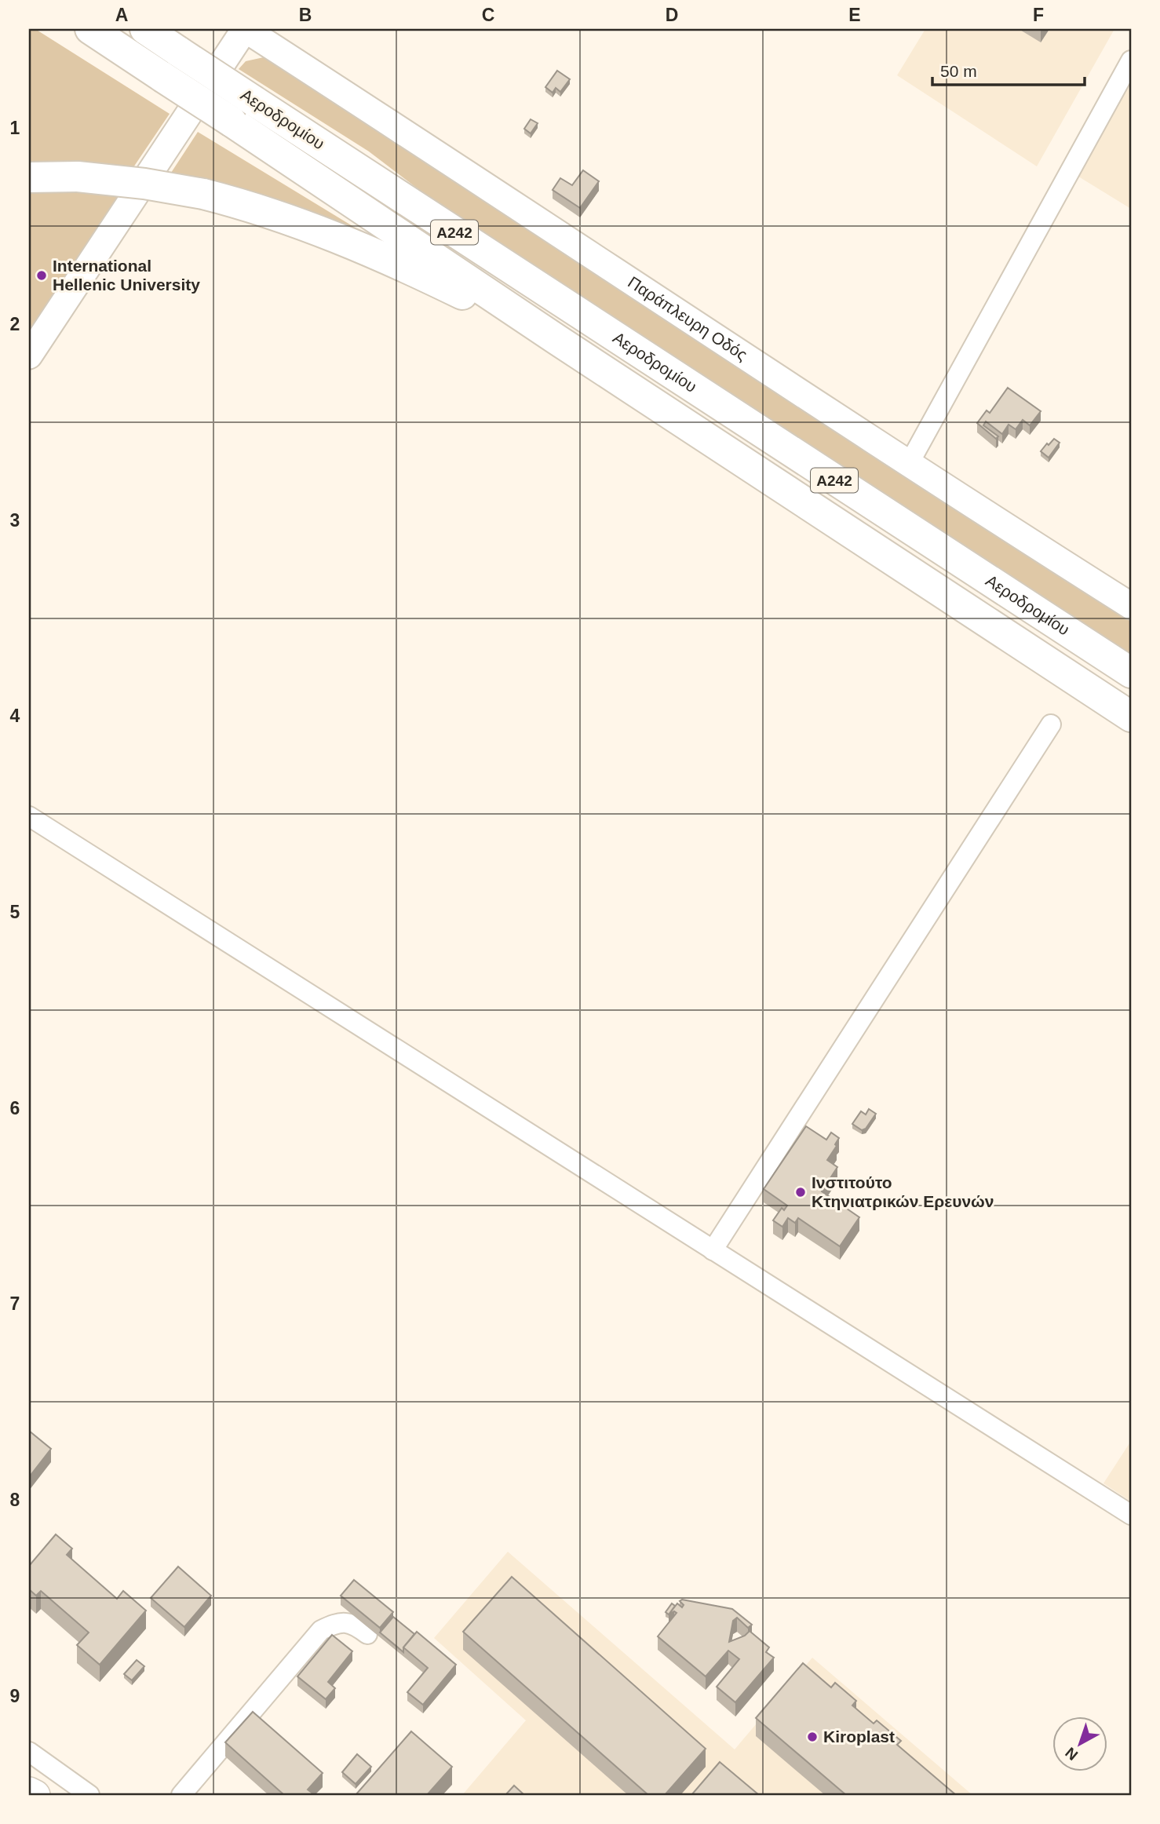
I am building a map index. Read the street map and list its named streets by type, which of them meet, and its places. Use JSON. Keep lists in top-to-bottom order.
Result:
{
  "streets": {
    "highway": ["Αεροδρομίου", "Α242"],
    "street": ["Παράπλευρη Οδός"]
  },
  "places": ["International Hellenic University", "Ινστιτούτο Κτηνιατρικών Ερευνών", "Kiroplast"],
  "scale_bar": "50 m",
  "north": "bottom left",
  "grid": {
    "columns": [
      "A",
      "B",
      "C",
      "D",
      "E",
      "F"
    ],
    "rows": [
      "1",
      "2",
      "3",
      "4",
      "5",
      "6",
      "7",
      "8",
      "9"
    ]
  }
}
